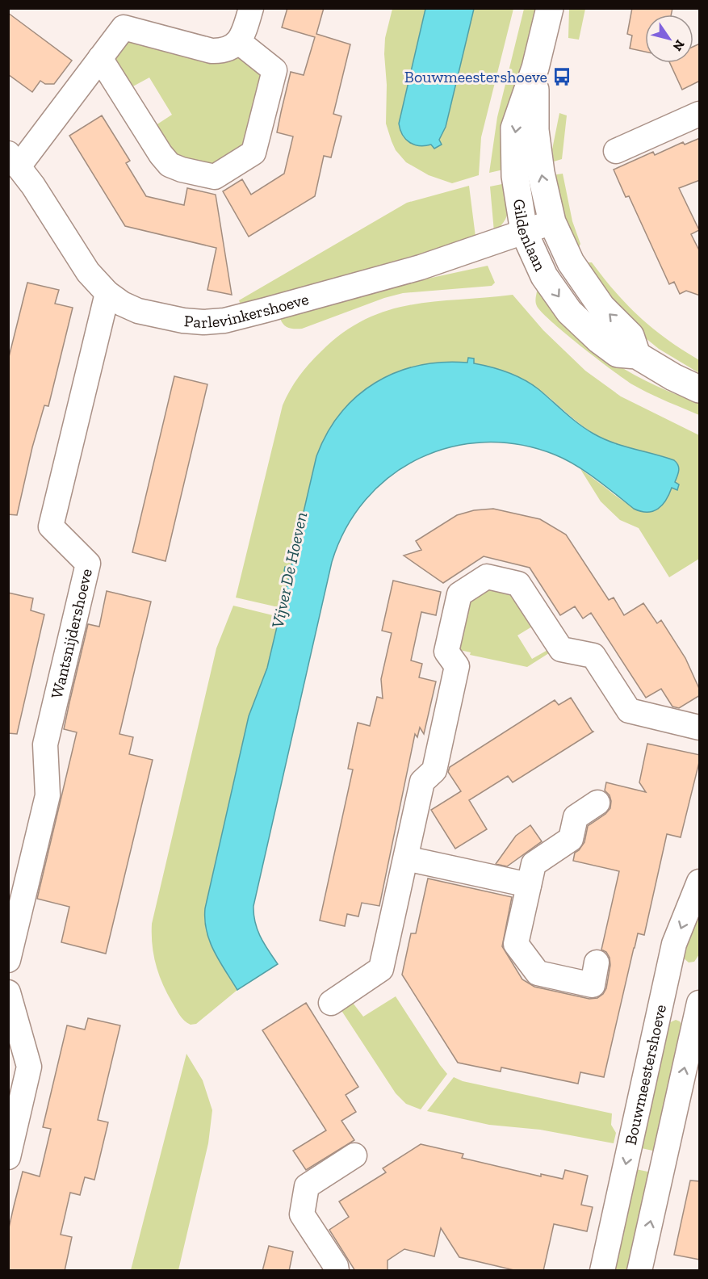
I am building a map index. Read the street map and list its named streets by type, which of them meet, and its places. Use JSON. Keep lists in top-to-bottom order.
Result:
{
  "streets": {
    "street": [
      "Gildenlaan",
      "Parlevinkershoeve",
      "Wantsnijdershoeve",
      "Bouwmeestershoeve"
    ]
  },
  "crossings": [
    ["Gildenlaan", "Parlevinkershoeve"],
    ["Parlevinkershoeve", "Wantsnijdershoeve"]
  ],
  "water": ["Vijver De Hoeven"],
  "places": {
    "bus stop": ["Bouwmeestershoeve"]
  },
  "north": "bottom right"
}
